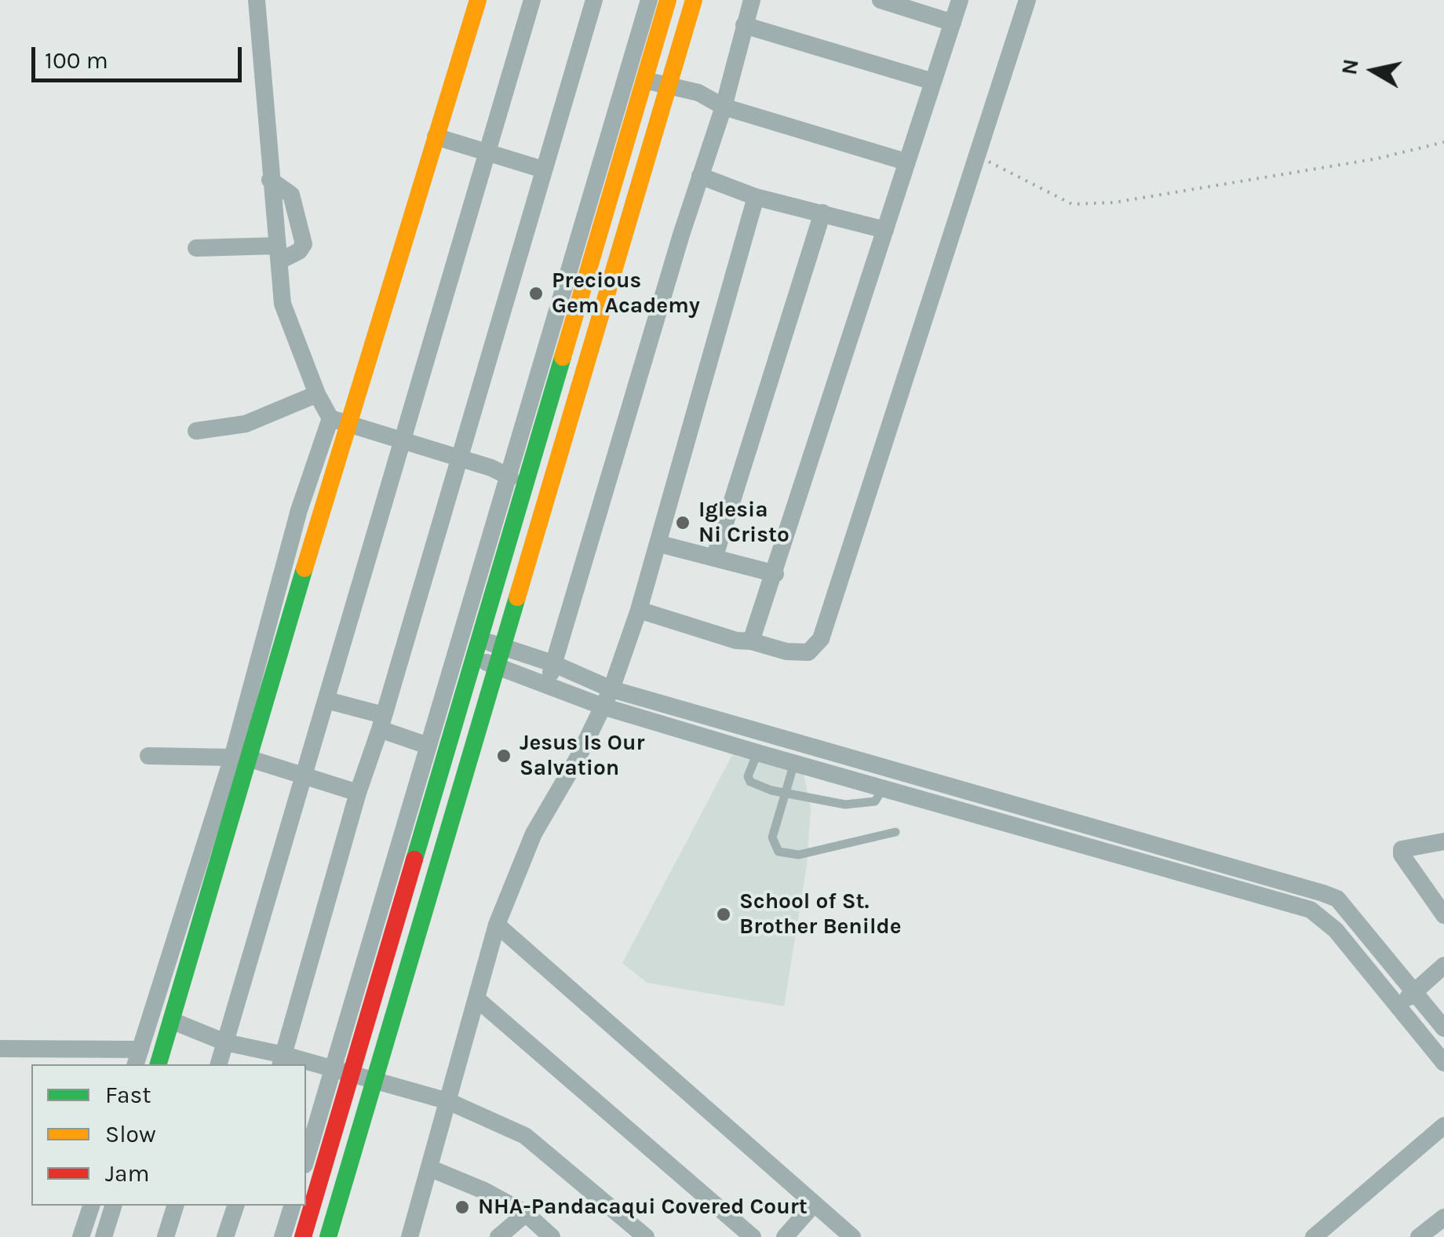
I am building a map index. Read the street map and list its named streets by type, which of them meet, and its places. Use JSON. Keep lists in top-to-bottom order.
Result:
{
  "places": [
    "Precious Gem Academy",
    "Iglesia Ni Cristo",
    "Jesus Is Our Salvation",
    "School of St. Brother Benilde",
    "NHA-Pandacaqui Covered Court"
  ],
  "legend": ["Fast", "Slow", "Jam"],
  "scale_bar": "100 m",
  "north": "left"
}
